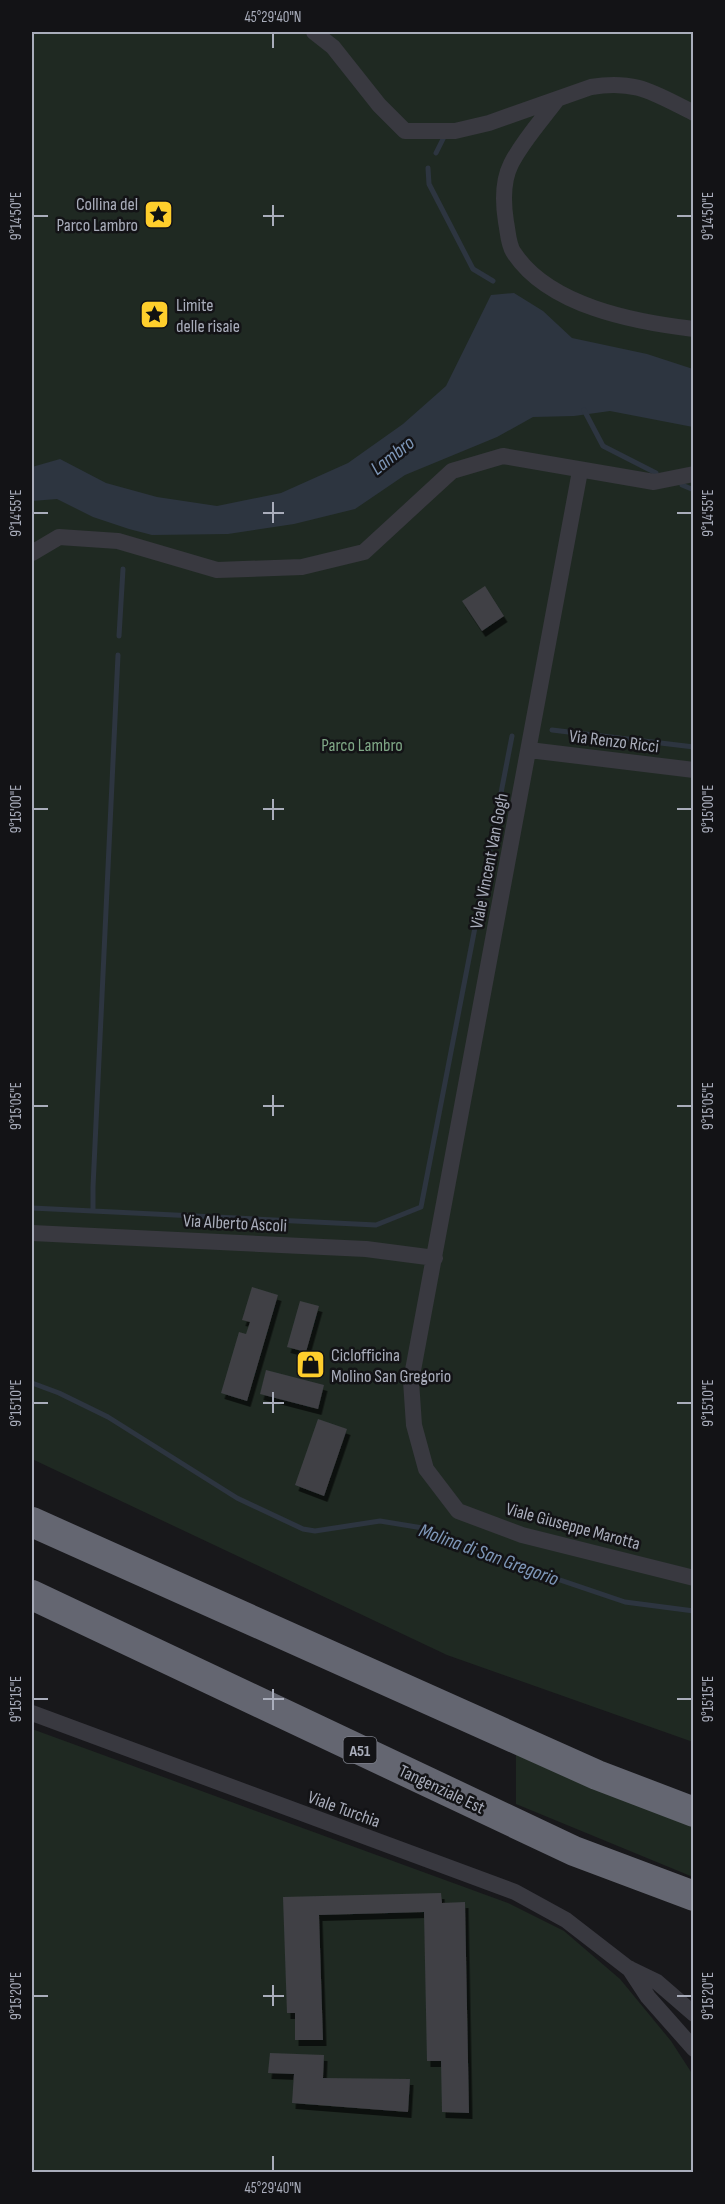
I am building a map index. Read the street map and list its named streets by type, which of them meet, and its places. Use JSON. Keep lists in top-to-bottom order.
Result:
{
  "streets": {
    "highway": ["A51", "Tangenziale Est"],
    "street": [
      "Via Renzo Ricci",
      "Viale Vincent Van Gogh",
      "Via Alberto Ascoli",
      "Viale Giuseppe Marotta",
      "Viale Turchia"
    ]
  },
  "crossings": [
    ["Via Renzo Ricci", "Viale Vincent Van Gogh"],
    ["Viale Vincent Van Gogh", "Via Alberto Ascoli"],
    ["Viale Vincent Van Gogh", "Viale Giuseppe Marotta"],
    ["Via Alberto Ascoli", "Viale Giuseppe Marotta"]
  ],
  "water": ["Lambro", "Molina di San Gregorio"],
  "parks": ["Parco Lambro"],
  "places": {
    "place": ["Collina del Parco Lambro", "Limite delle risaie"],
    "shop": ["Ciclofficina Molino San Gregorio"]
  },
  "coordinates": [
    "45°29'40\"N",
    "9°14'50\"E",
    "9°14'55\"E",
    "9°15'00\"E",
    "9°15'05\"E",
    "9°15'10\"E",
    "9°15'15\"E",
    "9°15'20\"E"
  ]
}
